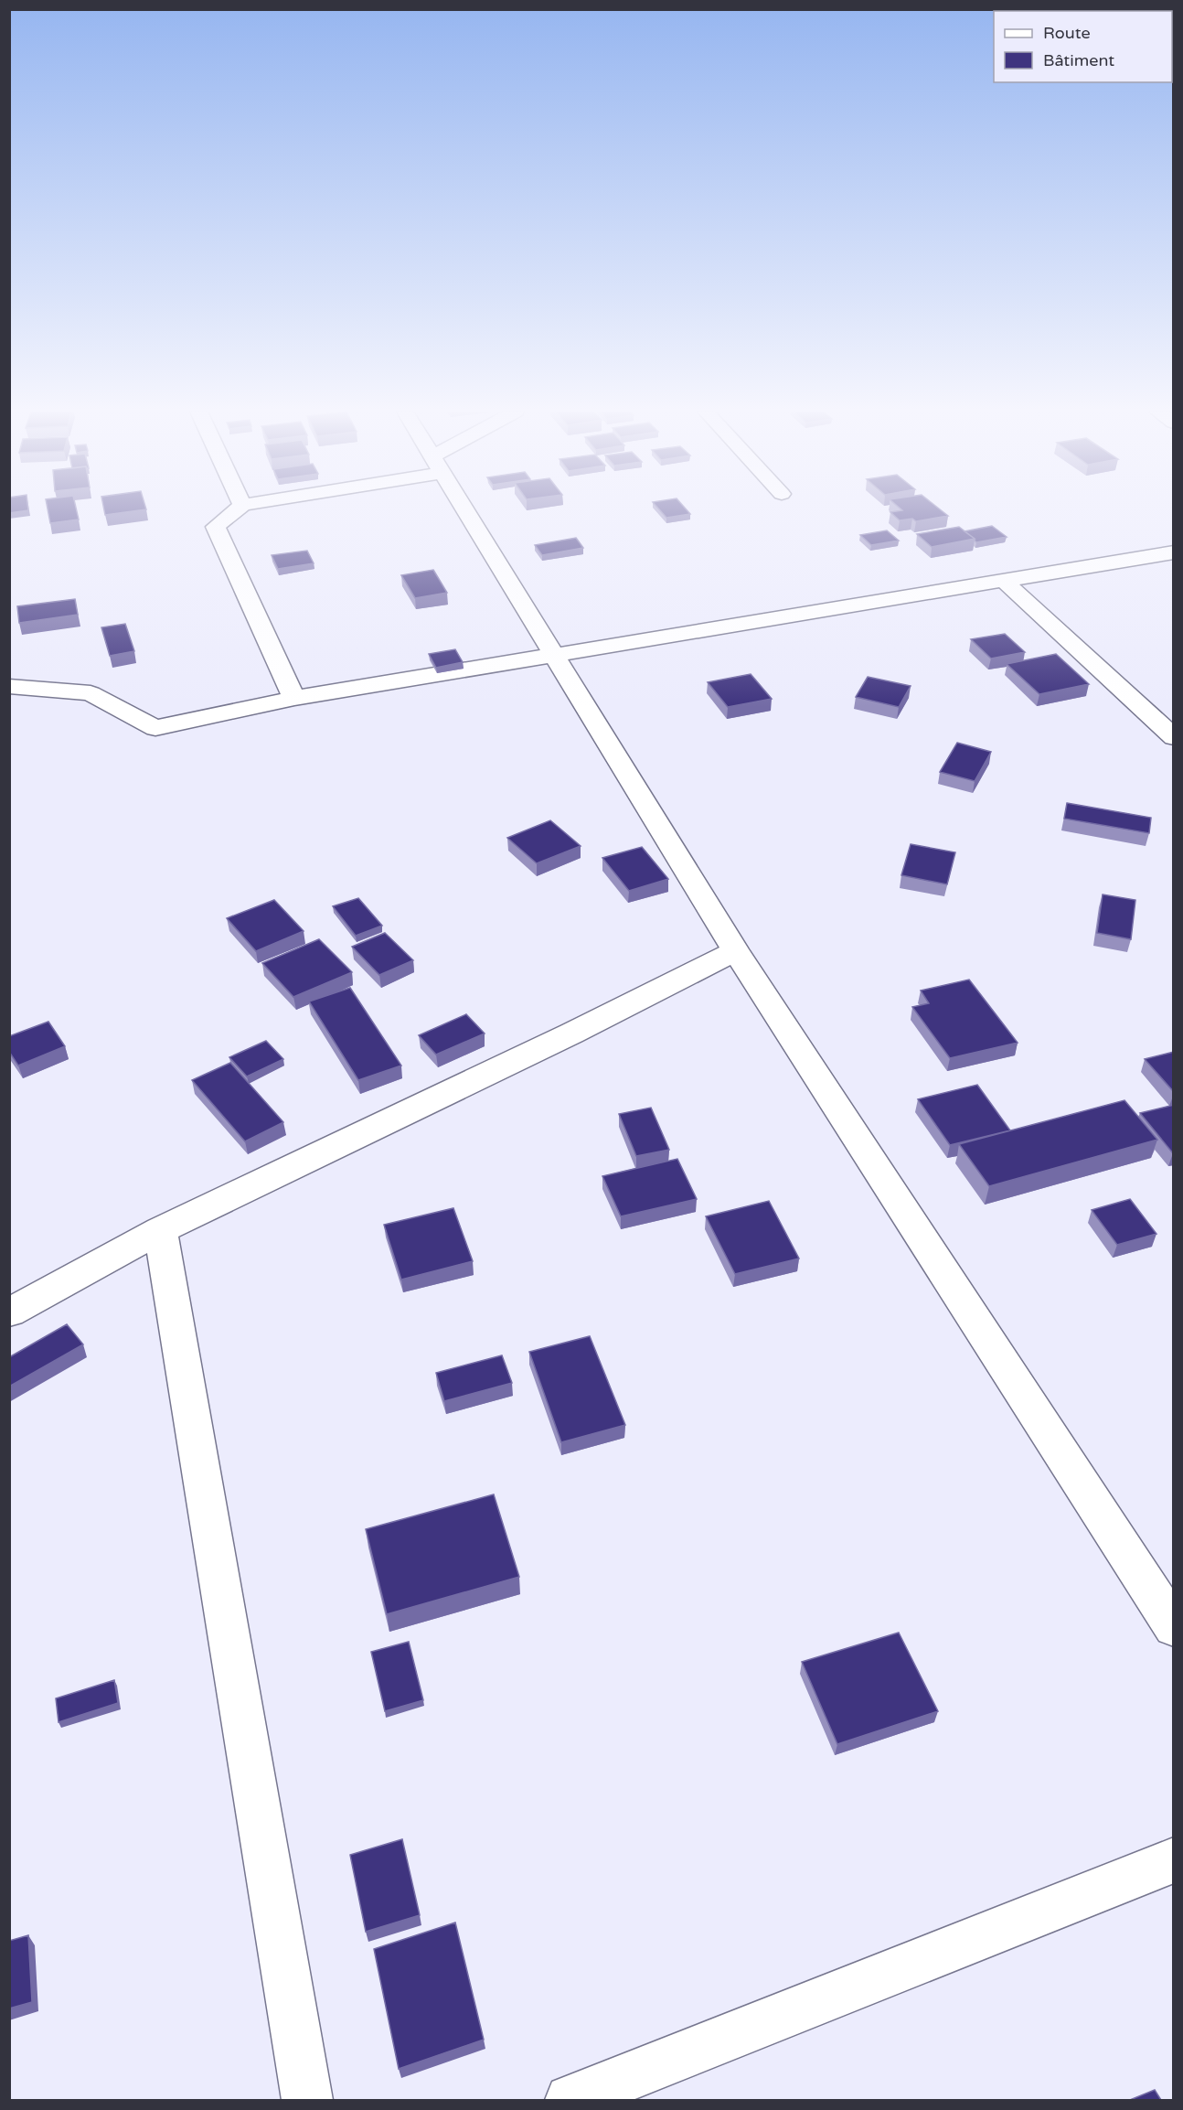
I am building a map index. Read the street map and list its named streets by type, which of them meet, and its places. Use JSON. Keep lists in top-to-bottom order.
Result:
{
  "legend": ["Route", "Bâtiment"]
}
